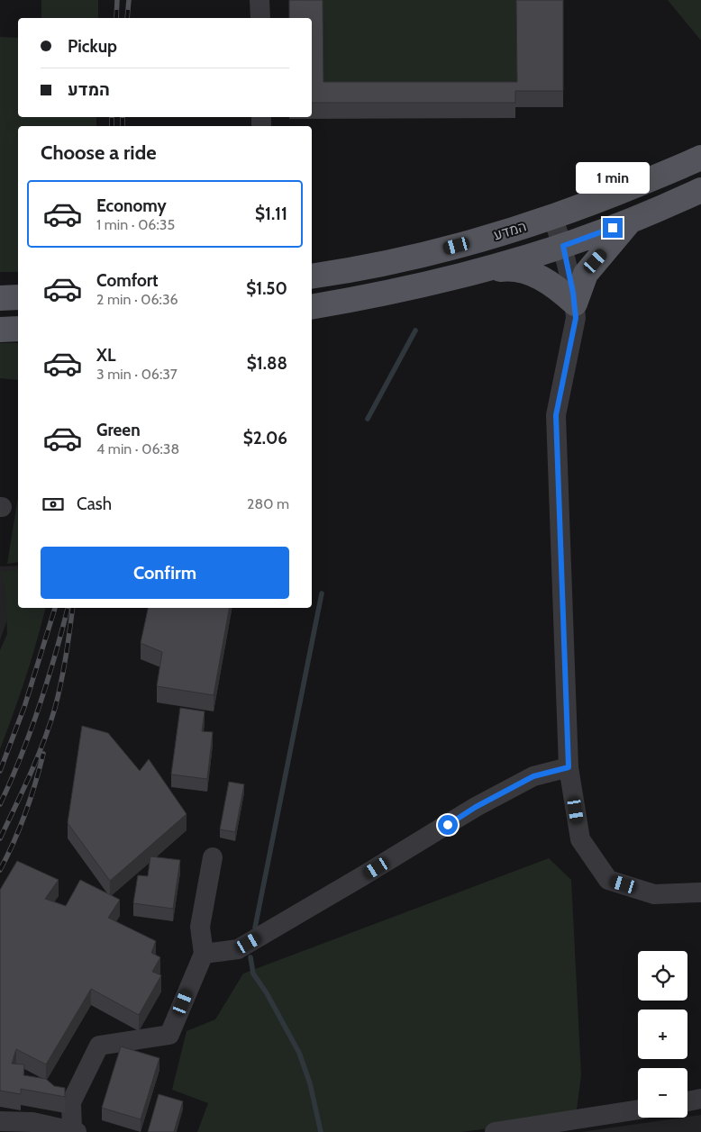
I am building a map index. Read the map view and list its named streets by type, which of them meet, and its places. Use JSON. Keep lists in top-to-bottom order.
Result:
{
  "streets": {
    "main road": ["המדע"]
  },
  "page": {
    "banner": ["Pickup", "המדע"],
    "heading": "Choose a ride",
    "bubble": "1 min",
    "list": [
      {
        "name": "Economy",
        "note": "1 min · 06:35",
        "value": "$1.11"
      },
      {
        "name": "Comfort",
        "note": "2 min · 06:36",
        "value": "$1.50"
      },
      {
        "name": "XL",
        "note": "3 min · 06:37",
        "value": "$1.88"
      },
      {
        "name": "Green",
        "note": "4 min · 06:38",
        "value": "$2.06"
      }
    ],
    "pay": ["Cash", "280 m"],
    "buttons": "Confirm",
    "map_buttons": ["+", "−"]
  }
}
